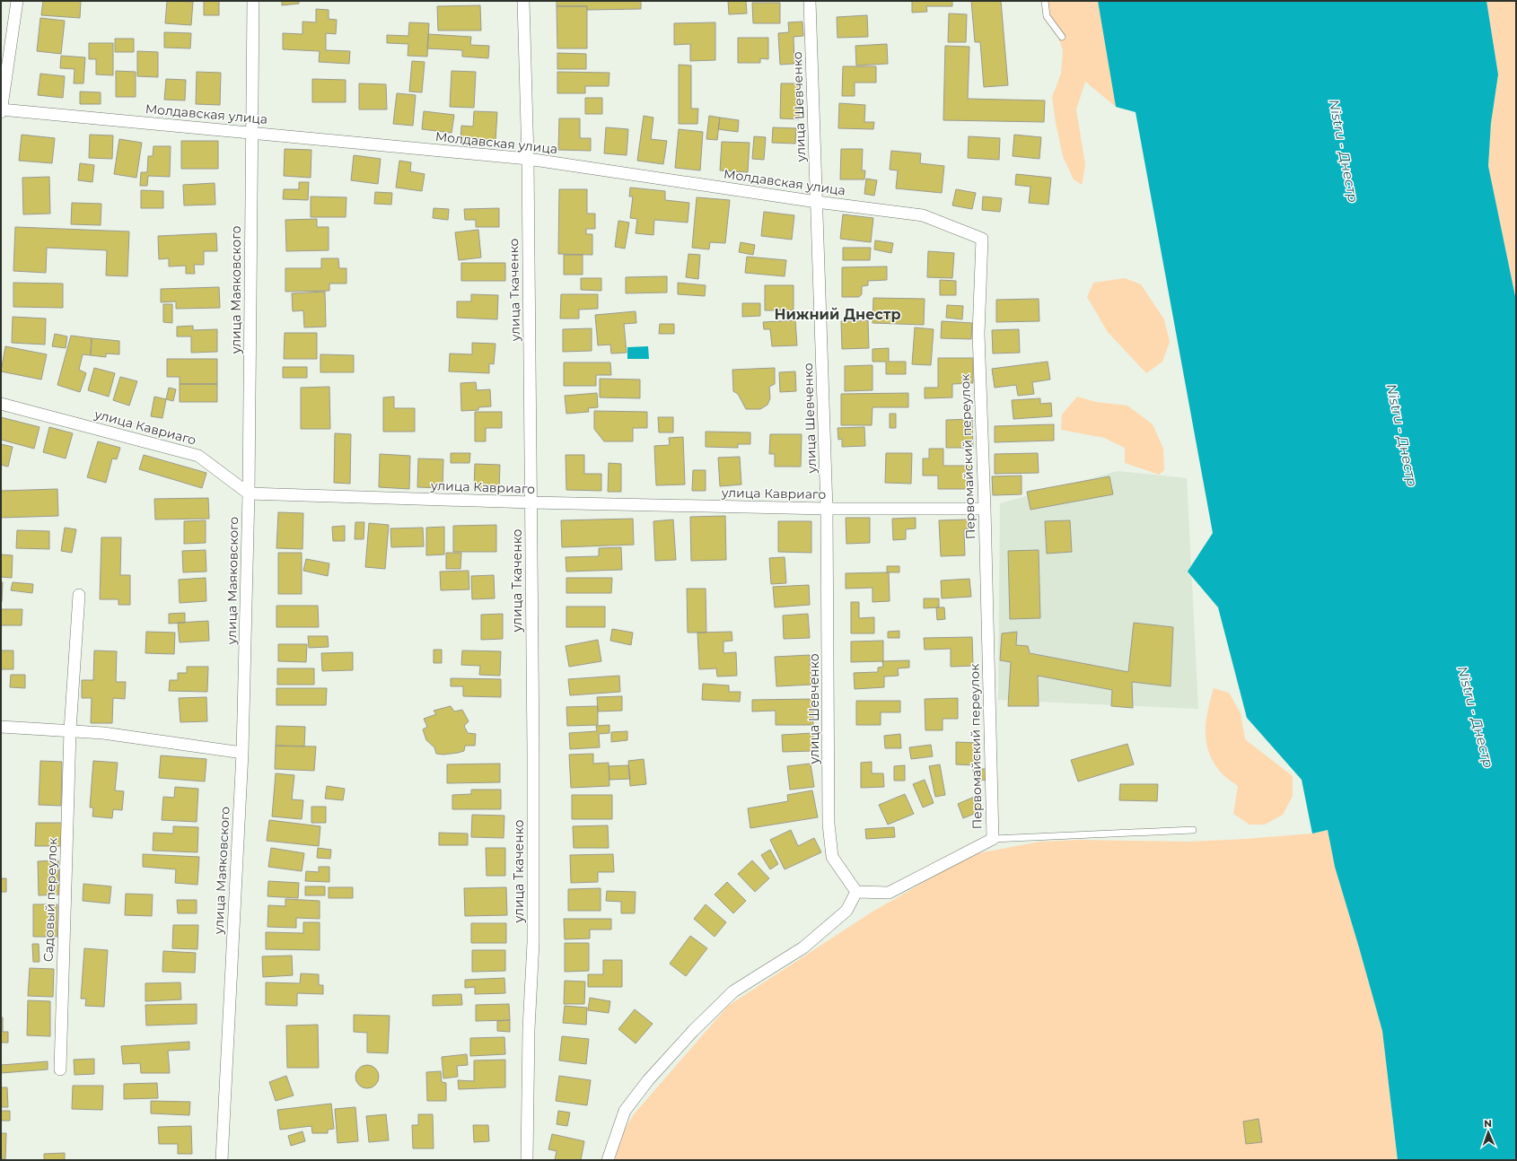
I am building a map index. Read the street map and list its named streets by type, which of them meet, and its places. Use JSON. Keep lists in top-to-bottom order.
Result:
{
  "streets": {
    "street": [
      "улица Шевченко",
      "Молдавская улица",
      "улица Маяковского",
      "улица Ткаченко",
      "улица Кавриаго",
      "Первомайский переулок",
      "Садовый переулок"
    ]
  },
  "crossings": [
    ["улица Шевченко", "Молдавская улица"],
    ["улица Шевченко", "улица Кавриаго"],
    ["улица Шевченко", "Первомайский переулок"],
    ["Молдавская улица", "улица Маяковского"],
    ["Молдавская улица", "улица Ткаченко"],
    ["Молдавская улица", "Первомайский переулок"],
    ["улица Маяковского", "улица Кавриаго"],
    ["улица Ткаченко", "улица Кавриаго"],
    ["улица Кавриаго", "Первомайский переулок"]
  ],
  "districts": ["Нижний Днестр"],
  "water": ["Nistru - Днестр"],
  "north": "top"
}
